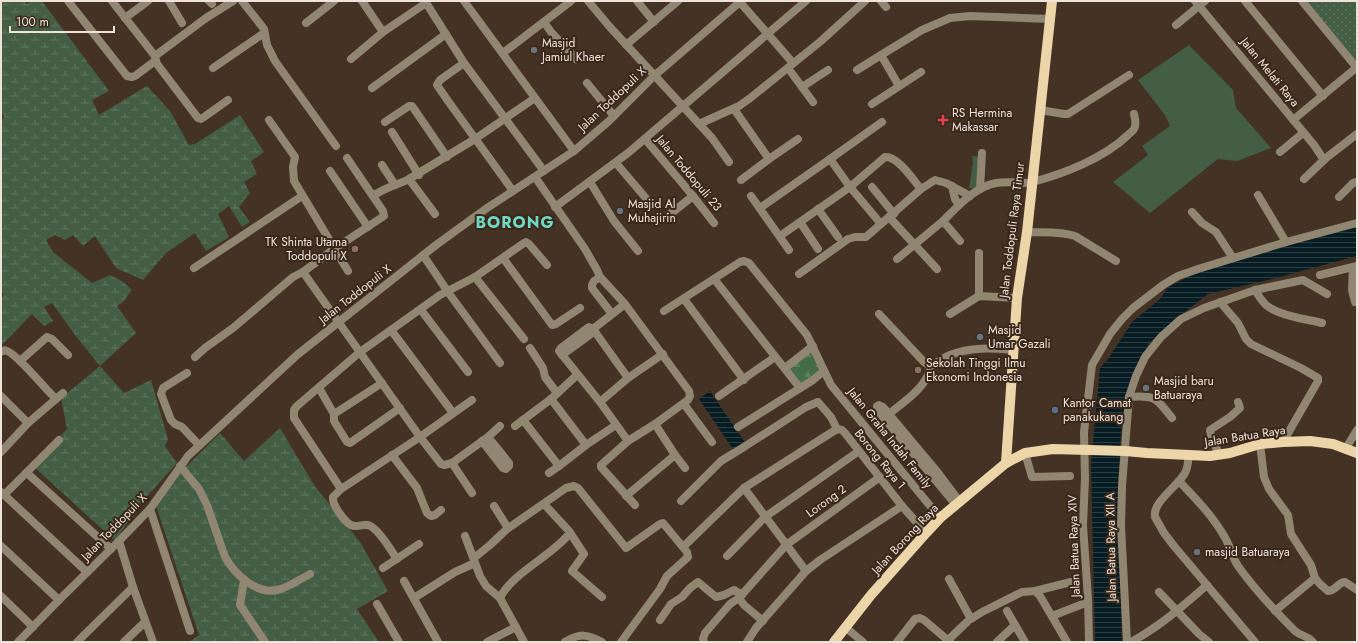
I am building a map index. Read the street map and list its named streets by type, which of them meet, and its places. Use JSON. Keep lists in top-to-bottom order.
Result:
{
  "streets": {
    "main road": ["Jalan Toddopuli Raya Timur", "Jalan Batua Raya", "Jalan Borong Raya"],
    "street": [
      "Jalan Melati Raya",
      "Jalan Toddopuli X",
      "Jalan Toddopuli 23",
      "Jalan Graha Indah Family",
      "Borong Raya 1",
      "Lorong 2",
      "Jalan Batua Raya XIV",
      "Jalan Batua Raya XII A"
    ]
  },
  "crossings": [
    ["Jalan Toddopuli Raya Timur", "Jalan Borong Raya"],
    ["Jalan Batua Raya", "Jalan Batua Raya XIV"],
    ["Jalan Batua Raya", "Jalan Batua Raya XII A"],
    ["Jalan Graha Indah Family", "Jalan Borong Raya"],
    ["Borong Raya 1", "Lorong 2"],
    ["Borong Raya 1", "Jalan Borong Raya"]
  ],
  "districts": ["BORONG"],
  "places": {
    "other": [
      "Masjid Jamiul Khaer",
      "Masjid Al Muhajirin",
      "TK Shinta Utama Toddopuli X",
      "Masjid Umar Gazali",
      "Sekolah Tinggi Ilmu Ekonomi Indonesia",
      "Masjid baru Batuaraya",
      "Kantor Camat panakukang",
      "masjid Batuaraya"
    ],
    "health": ["RS Hermina Makassar"]
  },
  "scale_bar": "100 m"
}
